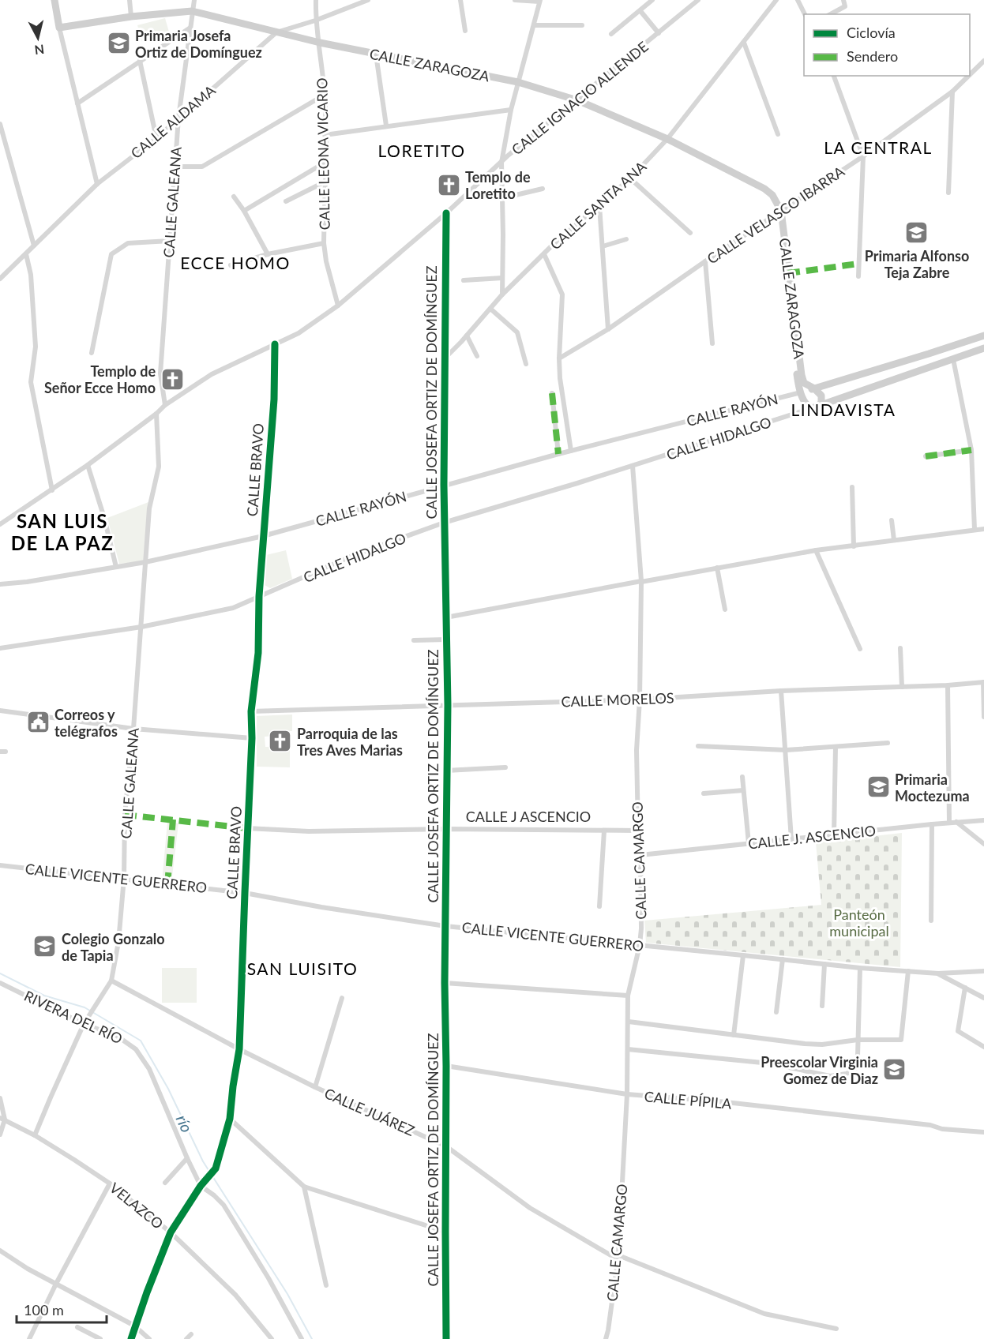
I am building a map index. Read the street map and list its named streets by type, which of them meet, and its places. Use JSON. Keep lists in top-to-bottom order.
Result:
{
  "streets": {
    "street": [
      "CALLE ZARAGOZA",
      "CALLE IGNACIO ALLENDE",
      "CALLE ALDAMA",
      "CALLE LEONA VICARIO",
      "CALLE GALEANA",
      "CALLE SANTA ANA",
      "CALLE VELASCO IBARRA",
      "CALLE JOSEFA ORTIZ DE DOMÍNGUEZ",
      "CALLE RAYÓN",
      "CALLE HIDALGO",
      "CALLE BRAVO",
      "CALLE MORELOS",
      "CALLE J ASCENCIO",
      "CALLE J. ASCENCIO",
      "CALLE CAMARGO",
      "CALLE VICENTE GUERRERO",
      "RIVERA DEL RÍO",
      "CALLE PÍPILA",
      "CALLE JUÁREZ",
      "VELAZCO"
    ]
  },
  "crossings": [
    ["CALLE ZARAGOZA", "CALLE IGNACIO ALLENDE"],
    ["CALLE ZARAGOZA", "CALLE ALDAMA"],
    ["CALLE ZARAGOZA", "CALLE LEONA VICARIO"],
    ["CALLE ZARAGOZA", "CALLE GALEANA"],
    ["CALLE ZARAGOZA", "CALLE SANTA ANA"],
    ["CALLE ZARAGOZA", "CALLE VELASCO IBARRA"],
    ["CALLE ZARAGOZA", "CALLE RAYÓN"],
    ["CALLE ZARAGOZA", "CALLE HIDALGO"],
    ["CALLE IGNACIO ALLENDE", "CALLE LEONA VICARIO"],
    ["CALLE IGNACIO ALLENDE", "CALLE GALEANA"],
    ["CALLE IGNACIO ALLENDE", "CALLE JOSEFA ORTIZ DE DOMÍNGUEZ"],
    ["CALLE IGNACIO ALLENDE", "CALLE BRAVO"],
    ["CALLE ALDAMA", "CALLE LEONA VICARIO"],
    ["CALLE ALDAMA", "CALLE GALEANA"],
    ["CALLE GALEANA", "CALLE RAYÓN"],
    ["CALLE GALEANA", "CALLE HIDALGO"],
    ["CALLE GALEANA", "CALLE VICENTE GUERRERO"],
    ["CALLE GALEANA", "RIVERA DEL RÍO"],
    ["CALLE GALEANA", "CALLE JUÁREZ"],
    ["CALLE GALEANA", "VELAZCO"],
    ["CALLE SANTA ANA", "CALLE JOSEFA ORTIZ DE DOMÍNGUEZ"],
    ["CALLE JOSEFA ORTIZ DE DOMÍNGUEZ", "CALLE RAYÓN"],
    ["CALLE JOSEFA ORTIZ DE DOMÍNGUEZ", "CALLE HIDALGO"],
    ["CALLE JOSEFA ORTIZ DE DOMÍNGUEZ", "CALLE MORELOS"],
    ["CALLE JOSEFA ORTIZ DE DOMÍNGUEZ", "CALLE J ASCENCIO"],
    ["CALLE JOSEFA ORTIZ DE DOMÍNGUEZ", "CALLE VICENTE GUERRERO"],
    ["CALLE JOSEFA ORTIZ DE DOMÍNGUEZ", "CALLE PÍPILA"],
    ["CALLE JOSEFA ORTIZ DE DOMÍNGUEZ", "CALLE JUÁREZ"],
    ["CALLE RAYÓN", "CALLE HIDALGO"],
    ["CALLE RAYÓN", "CALLE BRAVO"],
    ["CALLE HIDALGO", "CALLE BRAVO"],
    ["CALLE HIDALGO", "CALLE CAMARGO"],
    ["CALLE BRAVO", "CALLE MORELOS"],
    ["CALLE BRAVO", "CALLE J ASCENCIO"],
    ["CALLE BRAVO", "CALLE VICENTE GUERRERO"],
    ["CALLE BRAVO", "RIVERA DEL RÍO"],
    ["CALLE BRAVO", "CALLE JUÁREZ"],
    ["CALLE BRAVO", "VELAZCO"],
    ["CALLE MORELOS", "CALLE CAMARGO"],
    ["CALLE J ASCENCIO", "CALLE CAMARGO"],
    ["CALLE J. ASCENCIO", "CALLE CAMARGO"],
    ["CALLE CAMARGO", "CALLE VICENTE GUERRERO"],
    ["CALLE CAMARGO", "CALLE PÍPILA"],
    ["CALLE CAMARGO", "CALLE JUÁREZ"]
  ],
  "districts": [
    "LA CENTRAL",
    "LORETITO",
    "ECCE HOMO",
    "LINDAVISTA",
    "SAN LUIS DE LA PAZ",
    "SAN LUISITO"
  ],
  "water": ["río"],
  "parks": ["Panteón municipal"],
  "places": {
    "school or university": [
      "Primaria Josefa Ortiz de Domínguez",
      "Primaria Alfonso Teja Zabre",
      "Primaria Moctezuma",
      "Colegio Gonzalo de Tapia",
      "Preescolar Virginia Gomez de Diaz"
    ],
    "church": ["Templo de Loretito", "Templo de Señor Ecce Homo", "Parroquia de las Tres Aves Marias"],
    "public building": ["Correos y telégrafos"]
  },
  "legend": ["Ciclovía", "Sendero"],
  "scale_bar": "100 m",
  "north": "bottom"
}
